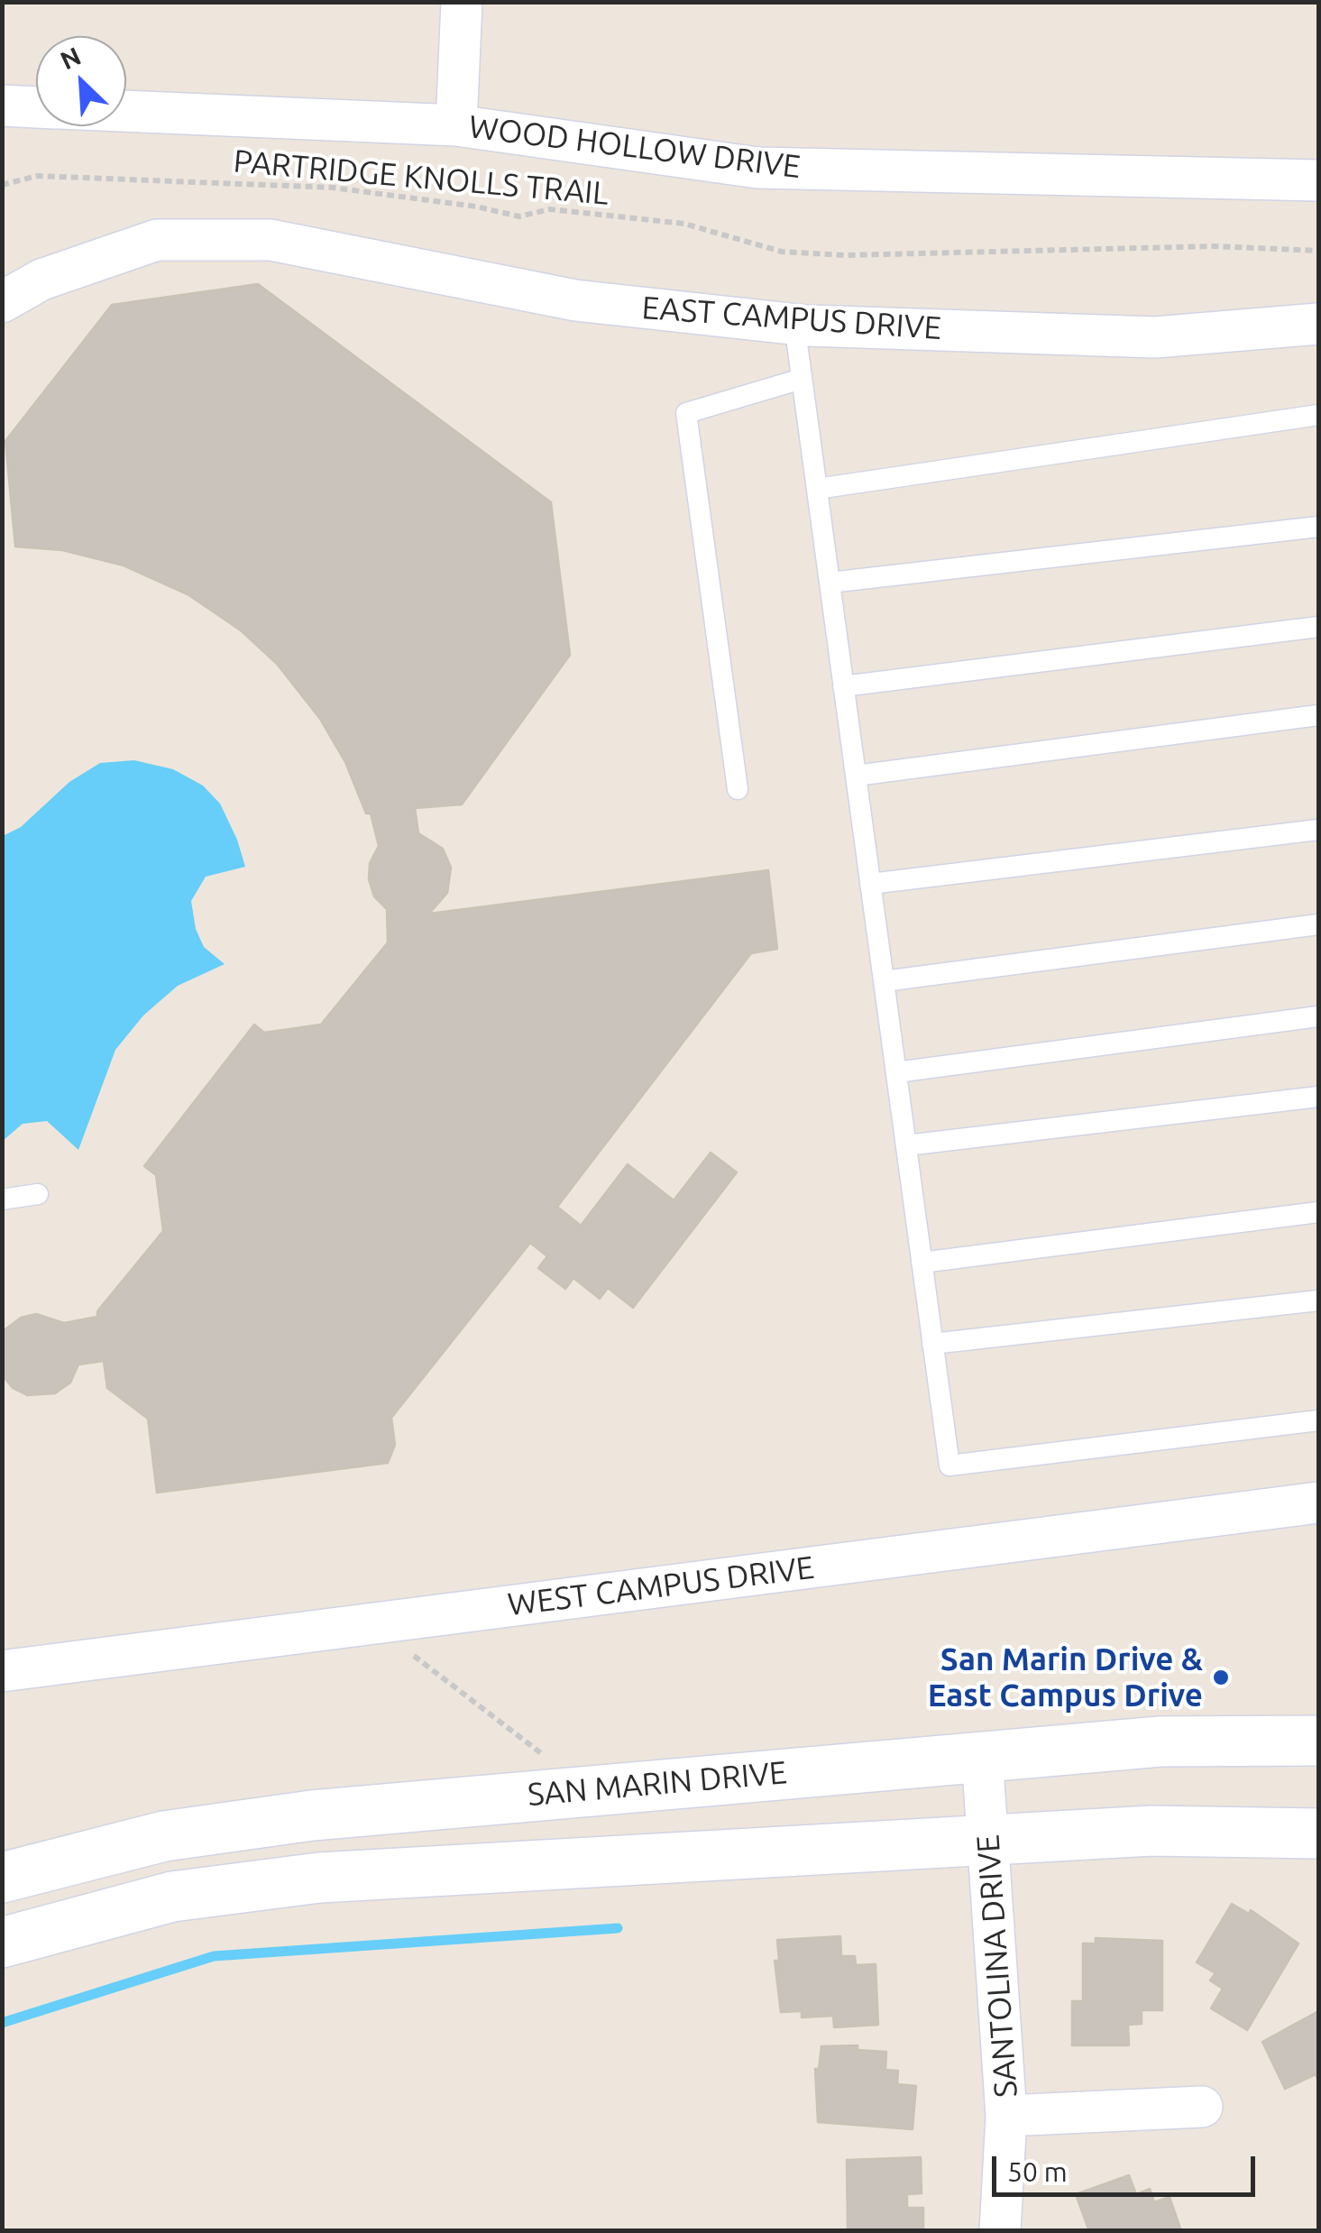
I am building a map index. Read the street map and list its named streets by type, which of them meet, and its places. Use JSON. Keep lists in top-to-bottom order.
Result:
{
  "streets": {
    "main road": ["SAN MARIN DRIVE"],
    "street": [
      "WOOD HOLLOW DRIVE",
      "EAST CAMPUS DRIVE",
      "WEST CAMPUS DRIVE",
      "SANTOLINA DRIVE"
    ],
    "path": ["PARTRIDGE KNOLLS TRAIL"]
  },
  "crossings": [
    ["SAN MARIN DRIVE", "SANTOLINA DRIVE"]
  ],
  "places": ["San Marin Drive & East Campus Drive"],
  "scale_bar": "50 m",
  "north": "top left"
}
